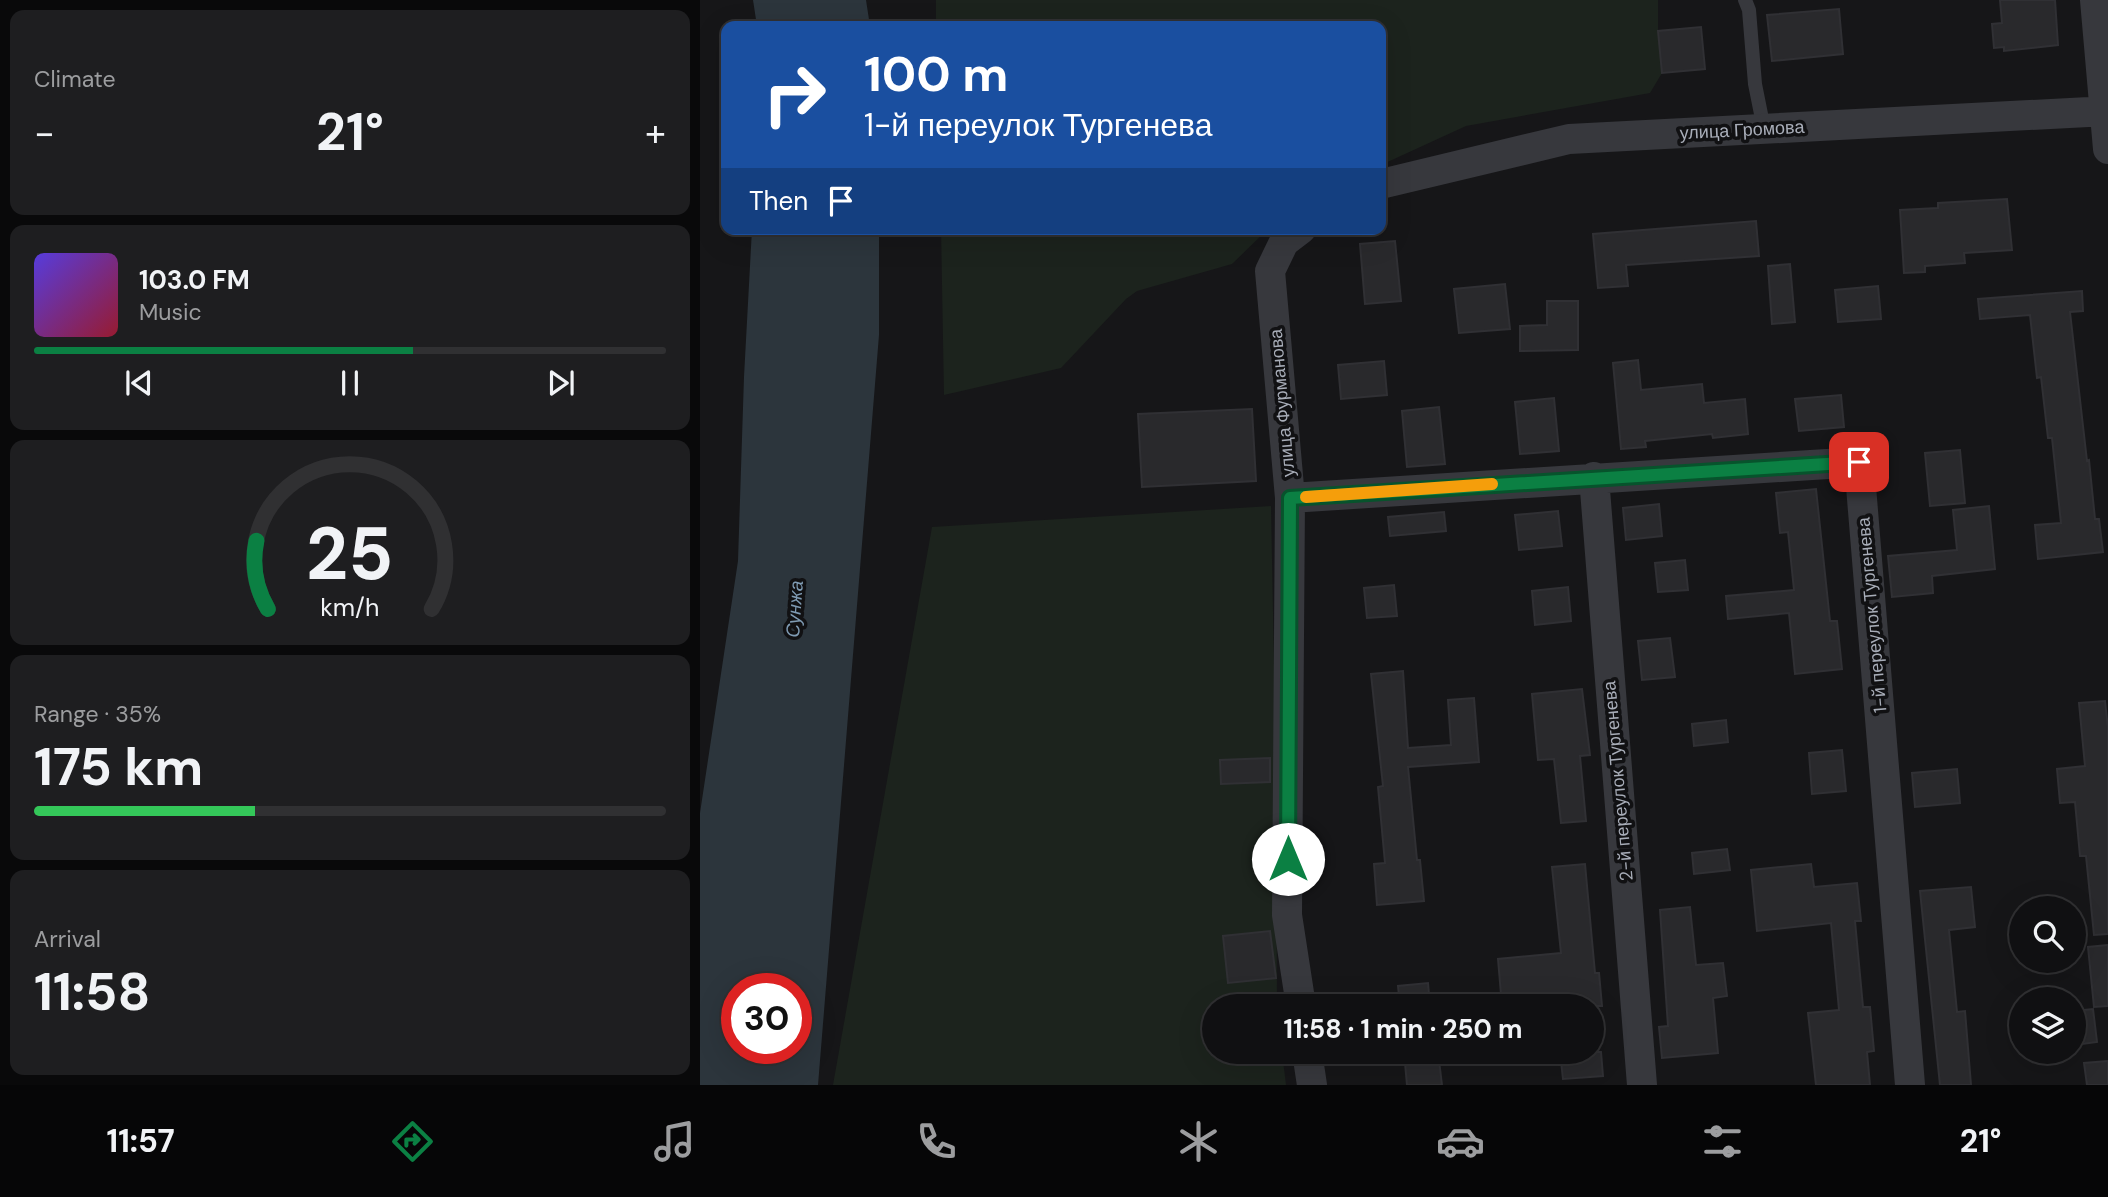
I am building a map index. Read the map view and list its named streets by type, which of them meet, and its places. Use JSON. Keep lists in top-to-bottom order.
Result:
{
  "streets": {
    "street": [
      "улица Громова",
      "улица Фурманова",
      "1-й переулок Тургенева",
      "2-й переулок Тургенева"
    ]
  },
  "crossings": [
    ["улица Фурманова", "1-й переулок Тургенева"],
    ["1-й переулок Тургенева", "2-й переулок Тургенева"]
  ],
  "water": ["Сунжа"],
  "page": {
    "tile": [
      "Climate",
      ["Range · 35%", "175 km"],
      ["Arrival", "11:58"]
    ],
    "turn": ["100 m", "1-й переулок Тургенева"],
    "heat": ["−", "21°", "+"],
    "then": "Then",
    "song": ["103.0 FM", "Music"],
    "limit": "30",
    "trip": "11:58 · 1 min · 250 m",
    "tabs": ["11:57", "21°"],
    "gauge": ["25", "km/h"]
  }
}
